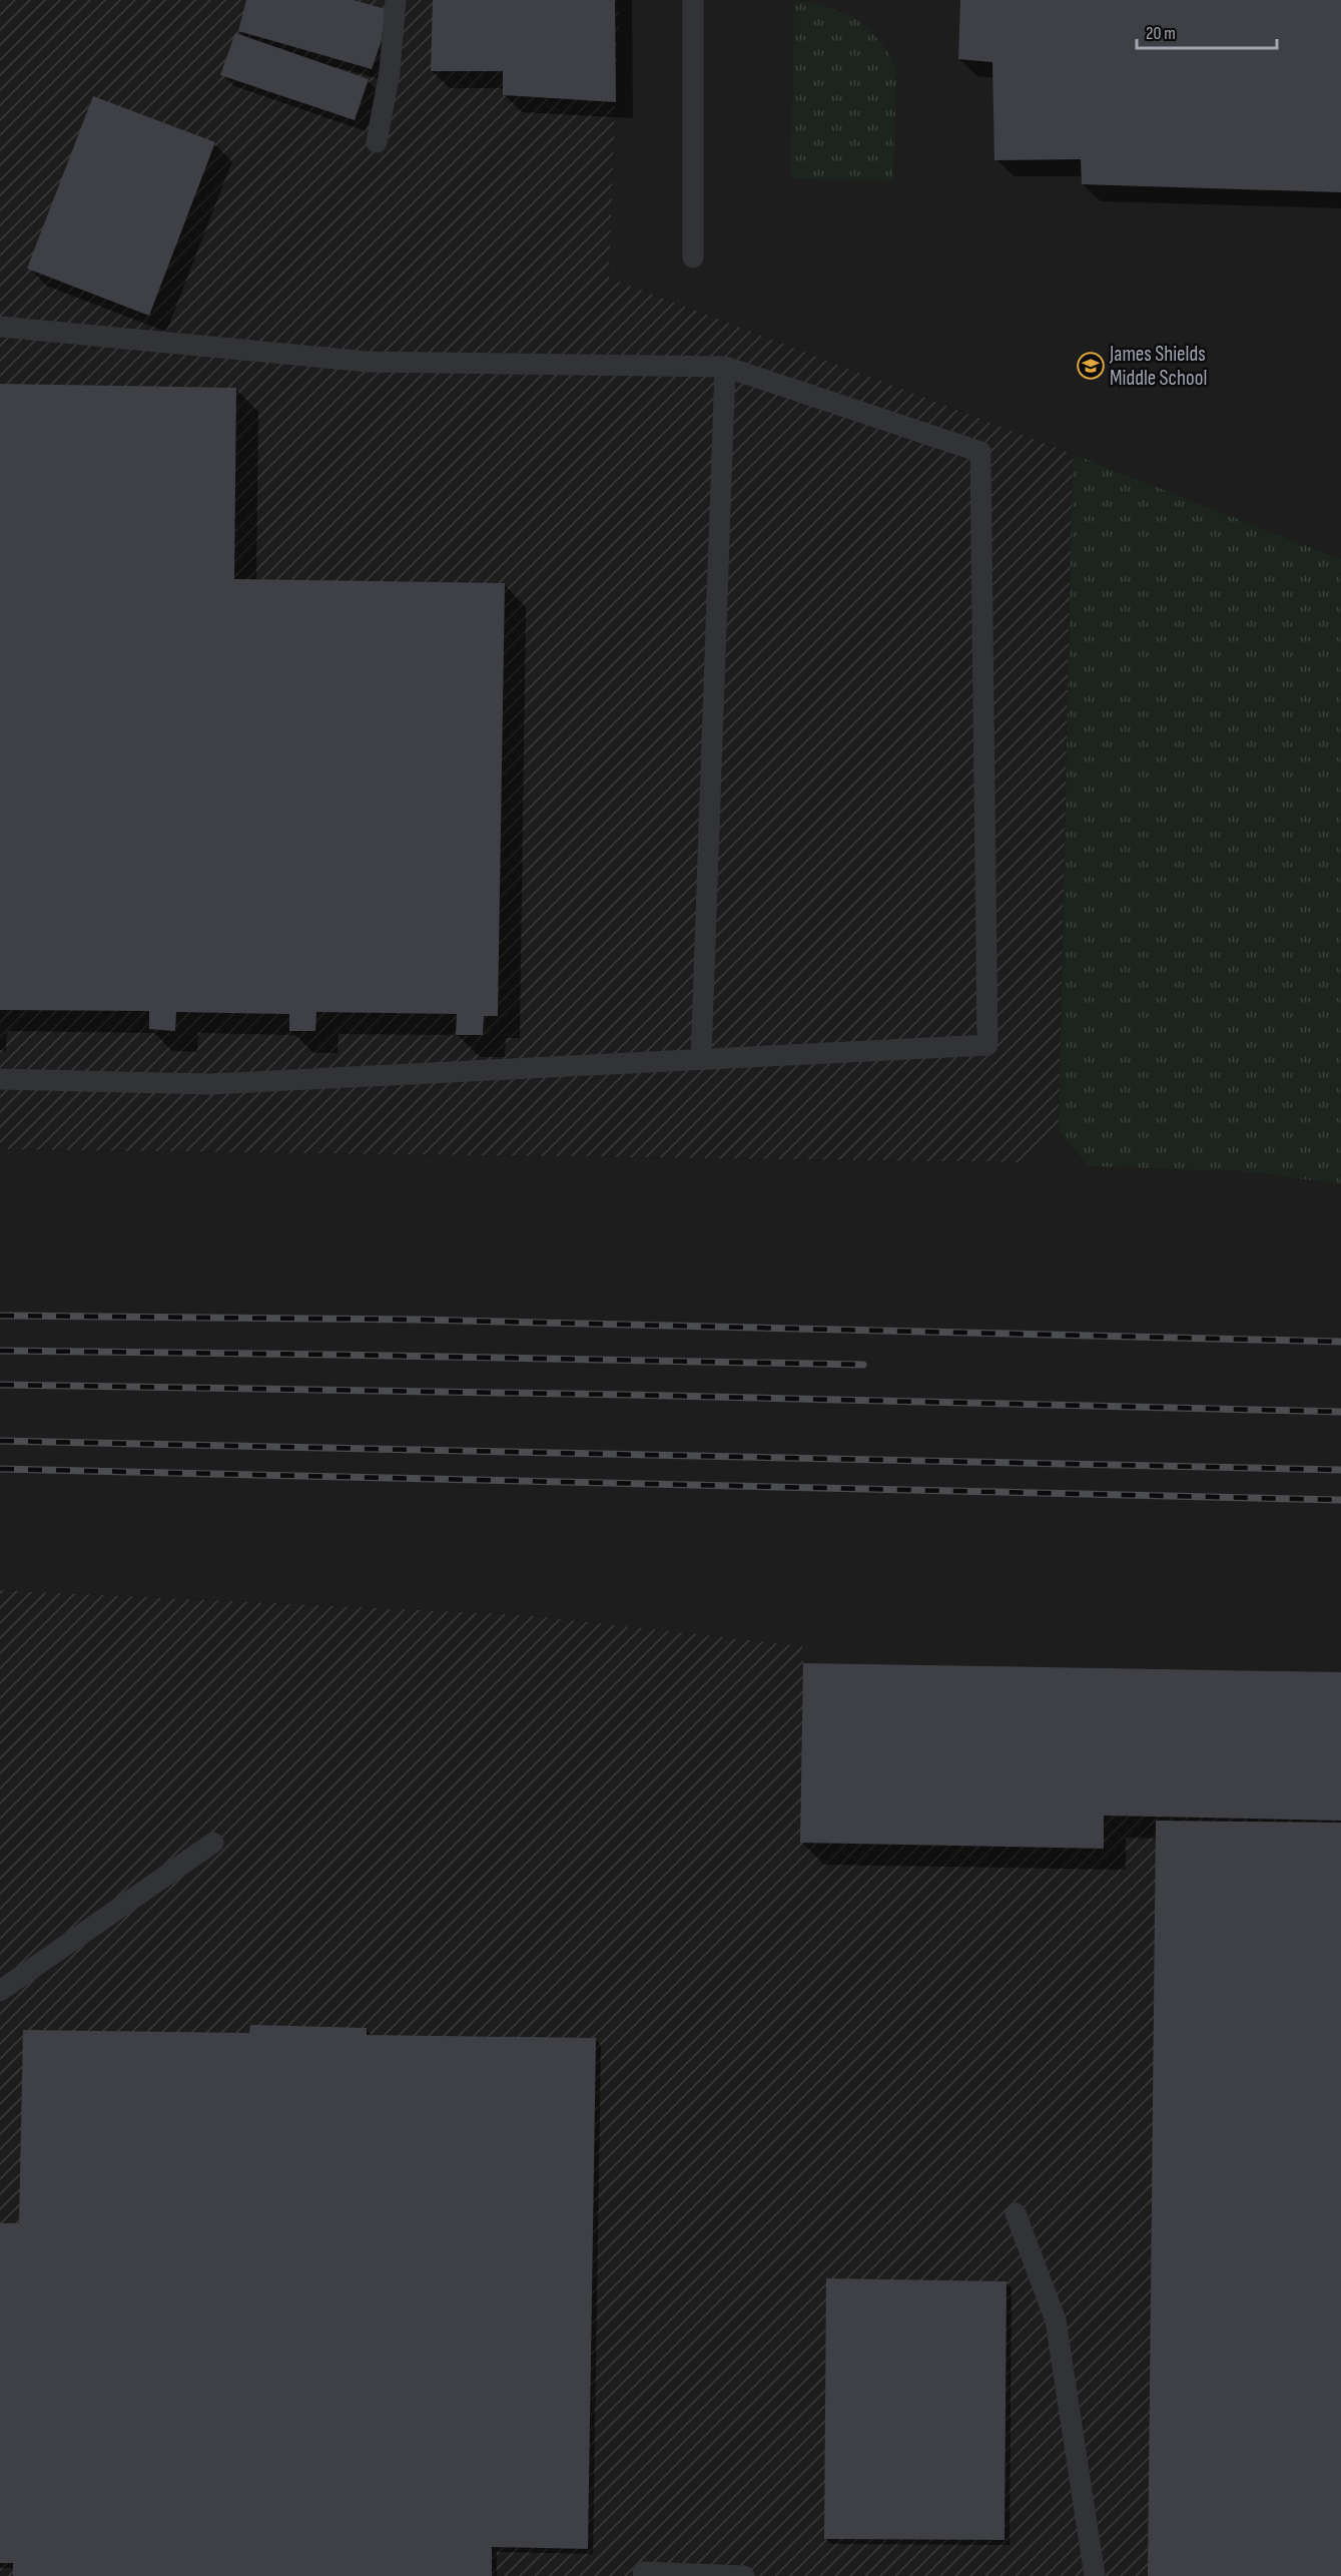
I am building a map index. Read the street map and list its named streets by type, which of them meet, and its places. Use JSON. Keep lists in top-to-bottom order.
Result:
{
  "places": {
    "school or university": ["James Shields Middle School"]
  },
  "scale_bar": "20 m"
}
